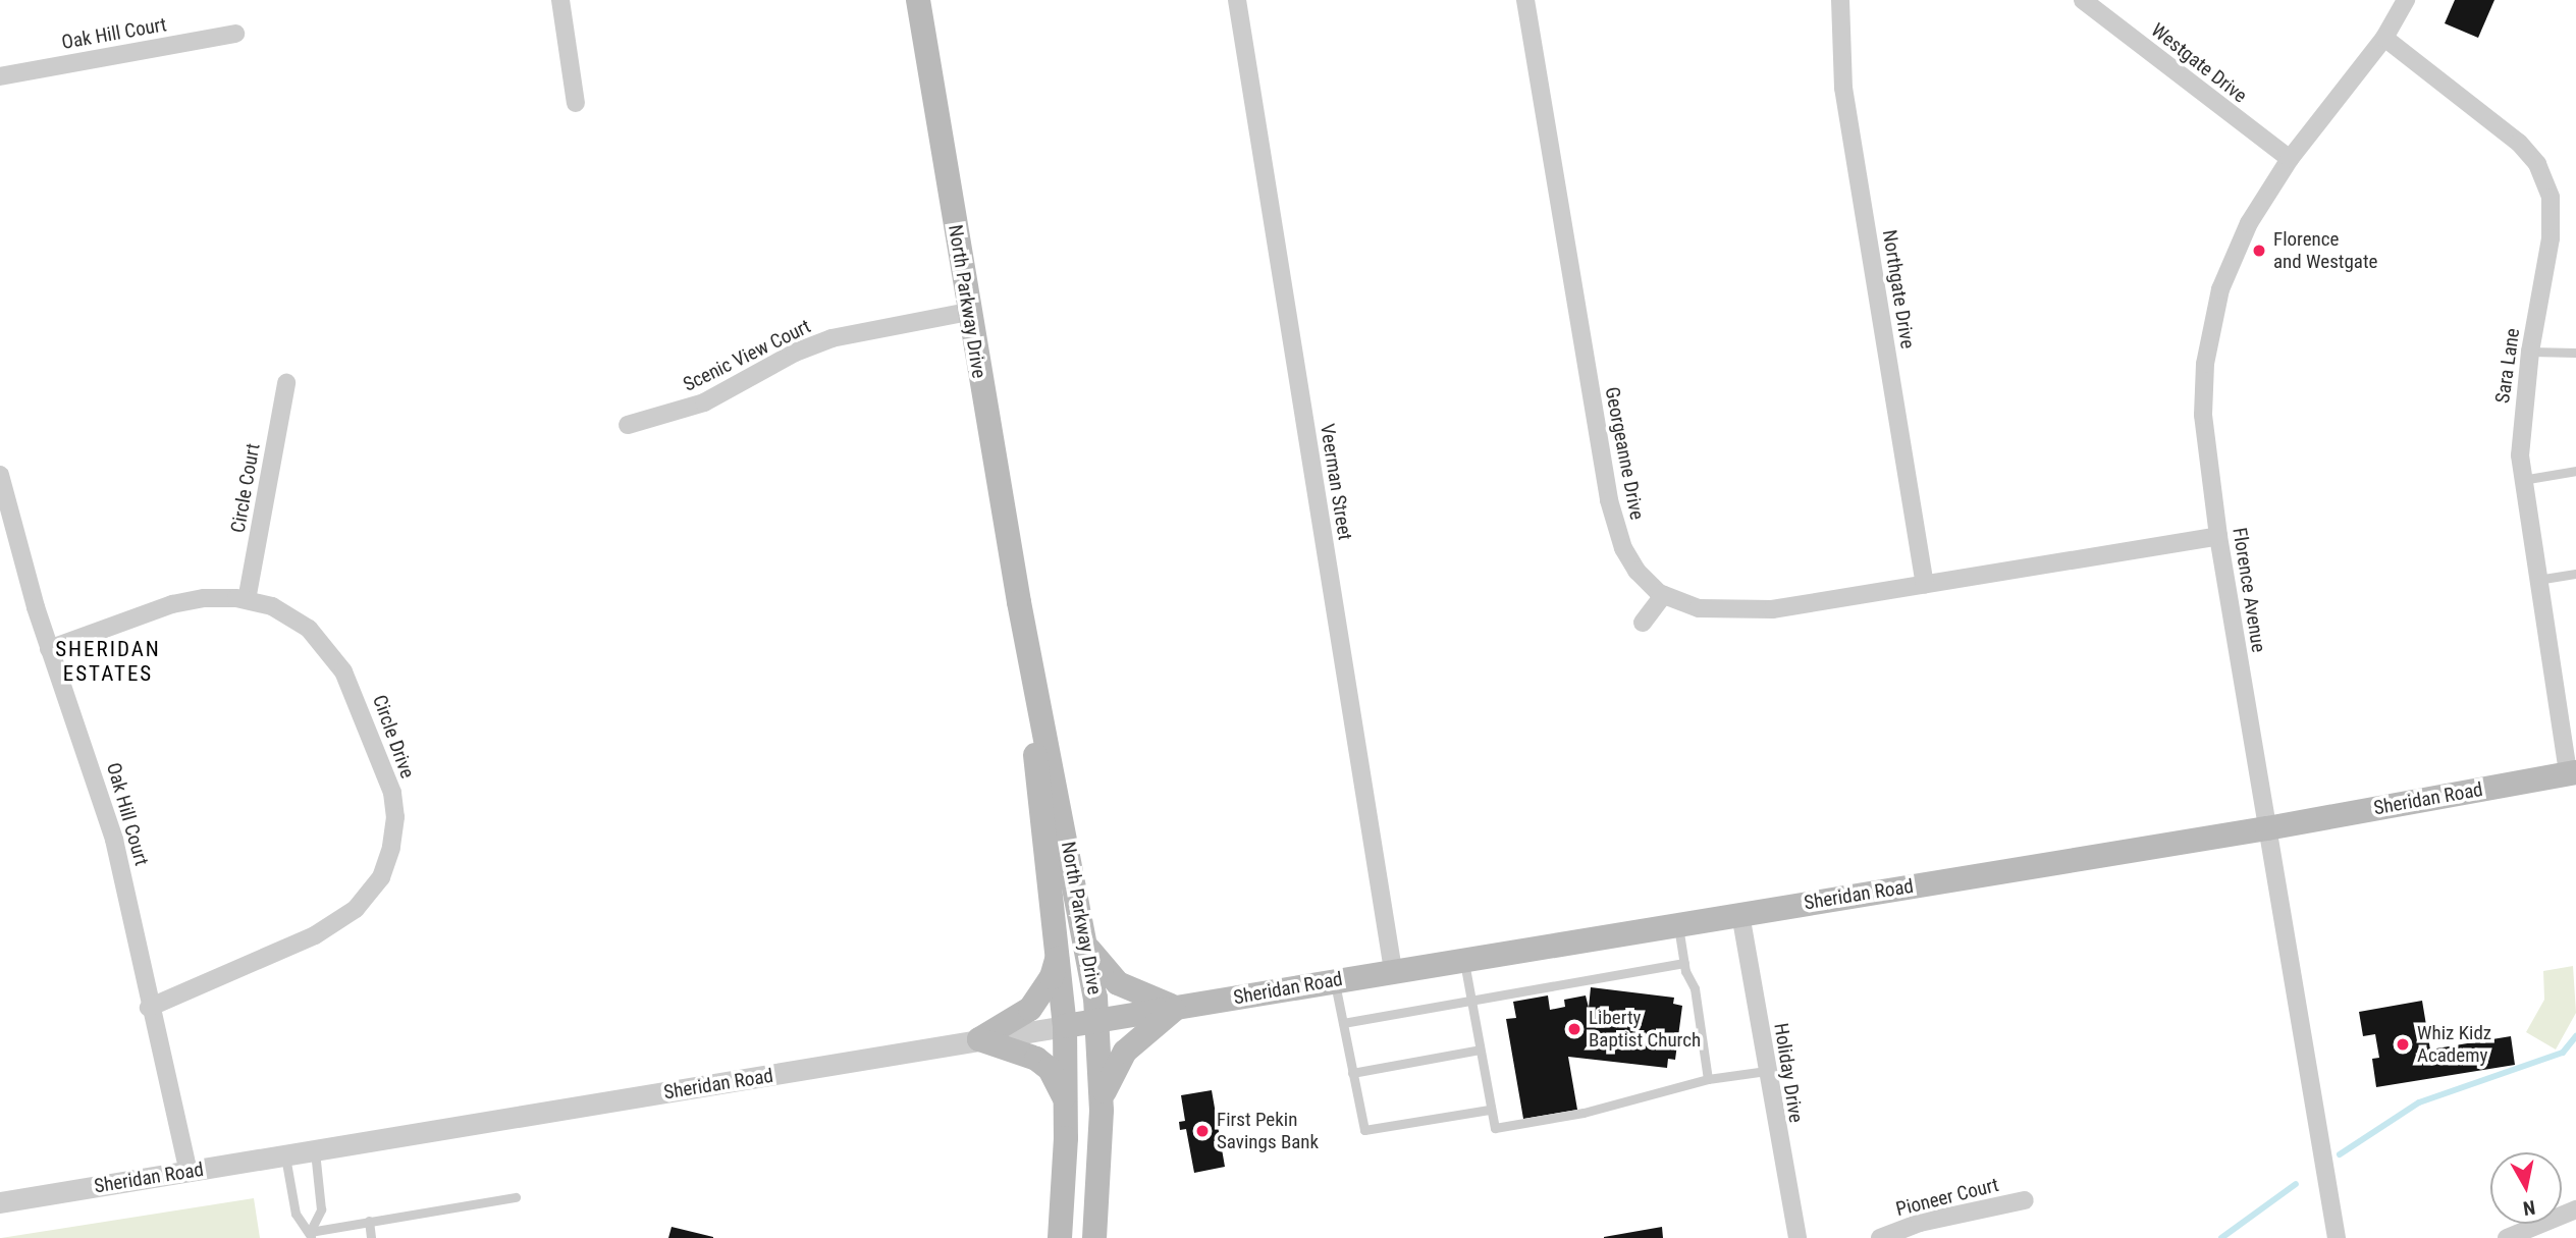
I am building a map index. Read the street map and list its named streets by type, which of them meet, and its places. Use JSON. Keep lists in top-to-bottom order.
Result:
{
  "streets": {
    "main road": ["North Parkway Drive", "Sheridan Road"],
    "street": [
      "Oak Hill Court",
      "Westgate Drive",
      "Northgate Drive",
      "Scenic View Court",
      "Sara Lane",
      "Georgeanne Drive",
      "Veerman Street",
      "Circle Court",
      "Florence Avenue",
      "Circle Drive",
      "Holiday Drive",
      "Pioneer Court"
    ]
  },
  "crossings": [
    ["Oak Hill Court", "Circle Drive"],
    ["Oak Hill Court", "Sheridan Road"],
    ["Westgate Drive", "Florence Avenue"],
    ["Northgate Drive", "Georgeanne Drive"],
    ["North Parkway Drive", "Scenic View Court"],
    ["North Parkway Drive", "Sheridan Road"],
    ["Sara Lane", "Florence Avenue"],
    ["Sara Lane", "Sheridan Road"],
    ["Georgeanne Drive", "Florence Avenue"],
    ["Veerman Street", "Sheridan Road"],
    ["Circle Court", "Circle Drive"],
    ["Florence Avenue", "Sheridan Road"],
    ["Sheridan Road", "Holiday Drive"]
  ],
  "districts": ["SHERIDAN ESTATES"],
  "places": [
    "Florence and Westgate",
    "Liberty Baptist Church",
    "Whiz Kidz Academy",
    "First Pekin Savings Bank"
  ],
  "north": "bottom"
}
